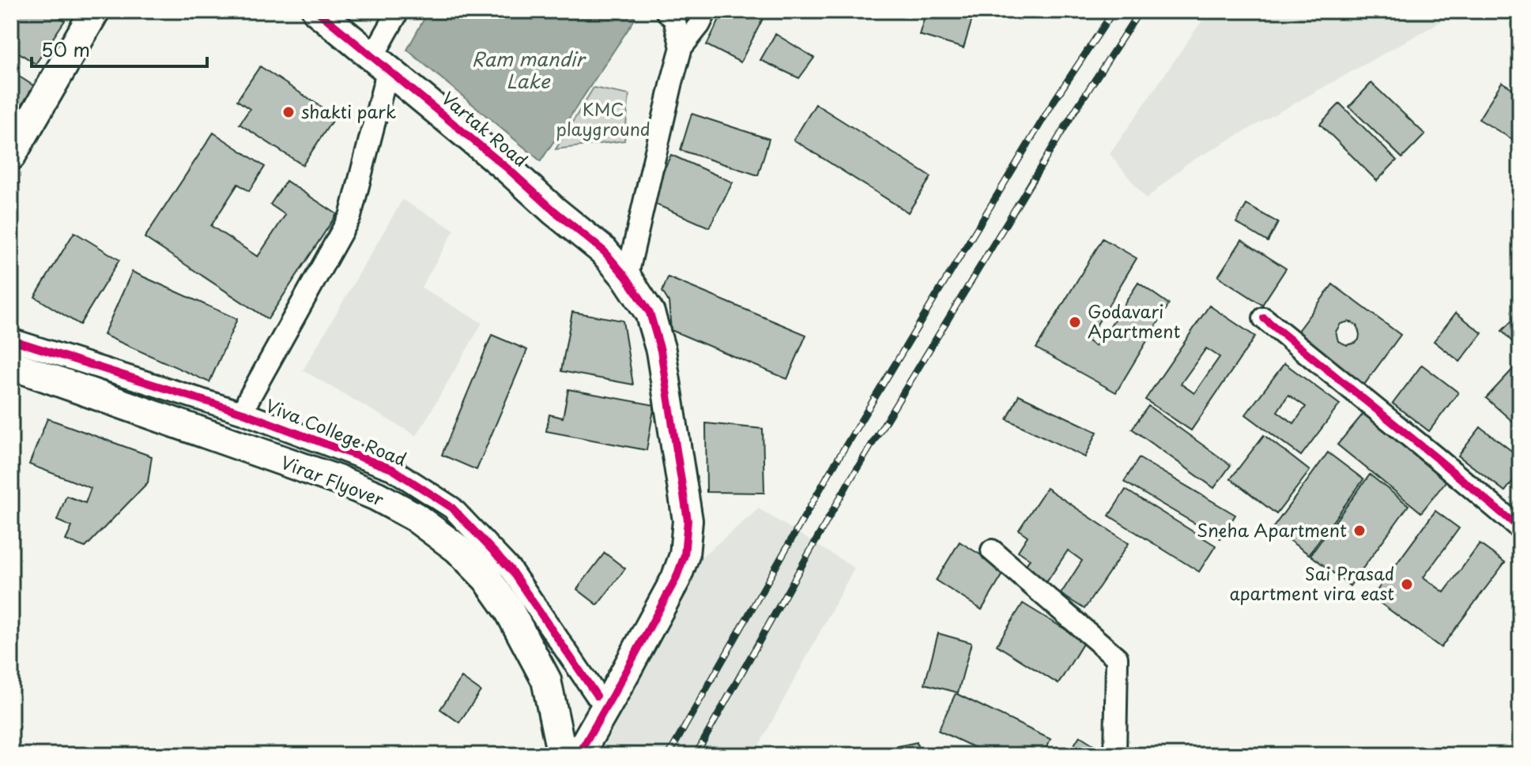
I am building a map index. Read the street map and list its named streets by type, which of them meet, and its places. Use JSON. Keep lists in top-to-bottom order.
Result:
{
  "streets": {
    "street": ["Vartak Road", "Viva College Road", "Virar Flyover"]
  },
  "water": ["Ram mandir Lake"],
  "parks": ["KMC playground"],
  "places": [
    "shakti park",
    "Godavari Apartment",
    "Sneha Apartment",
    "Sai Prasad apartment vira east"
  ],
  "scale_bar": "50 m"
}
